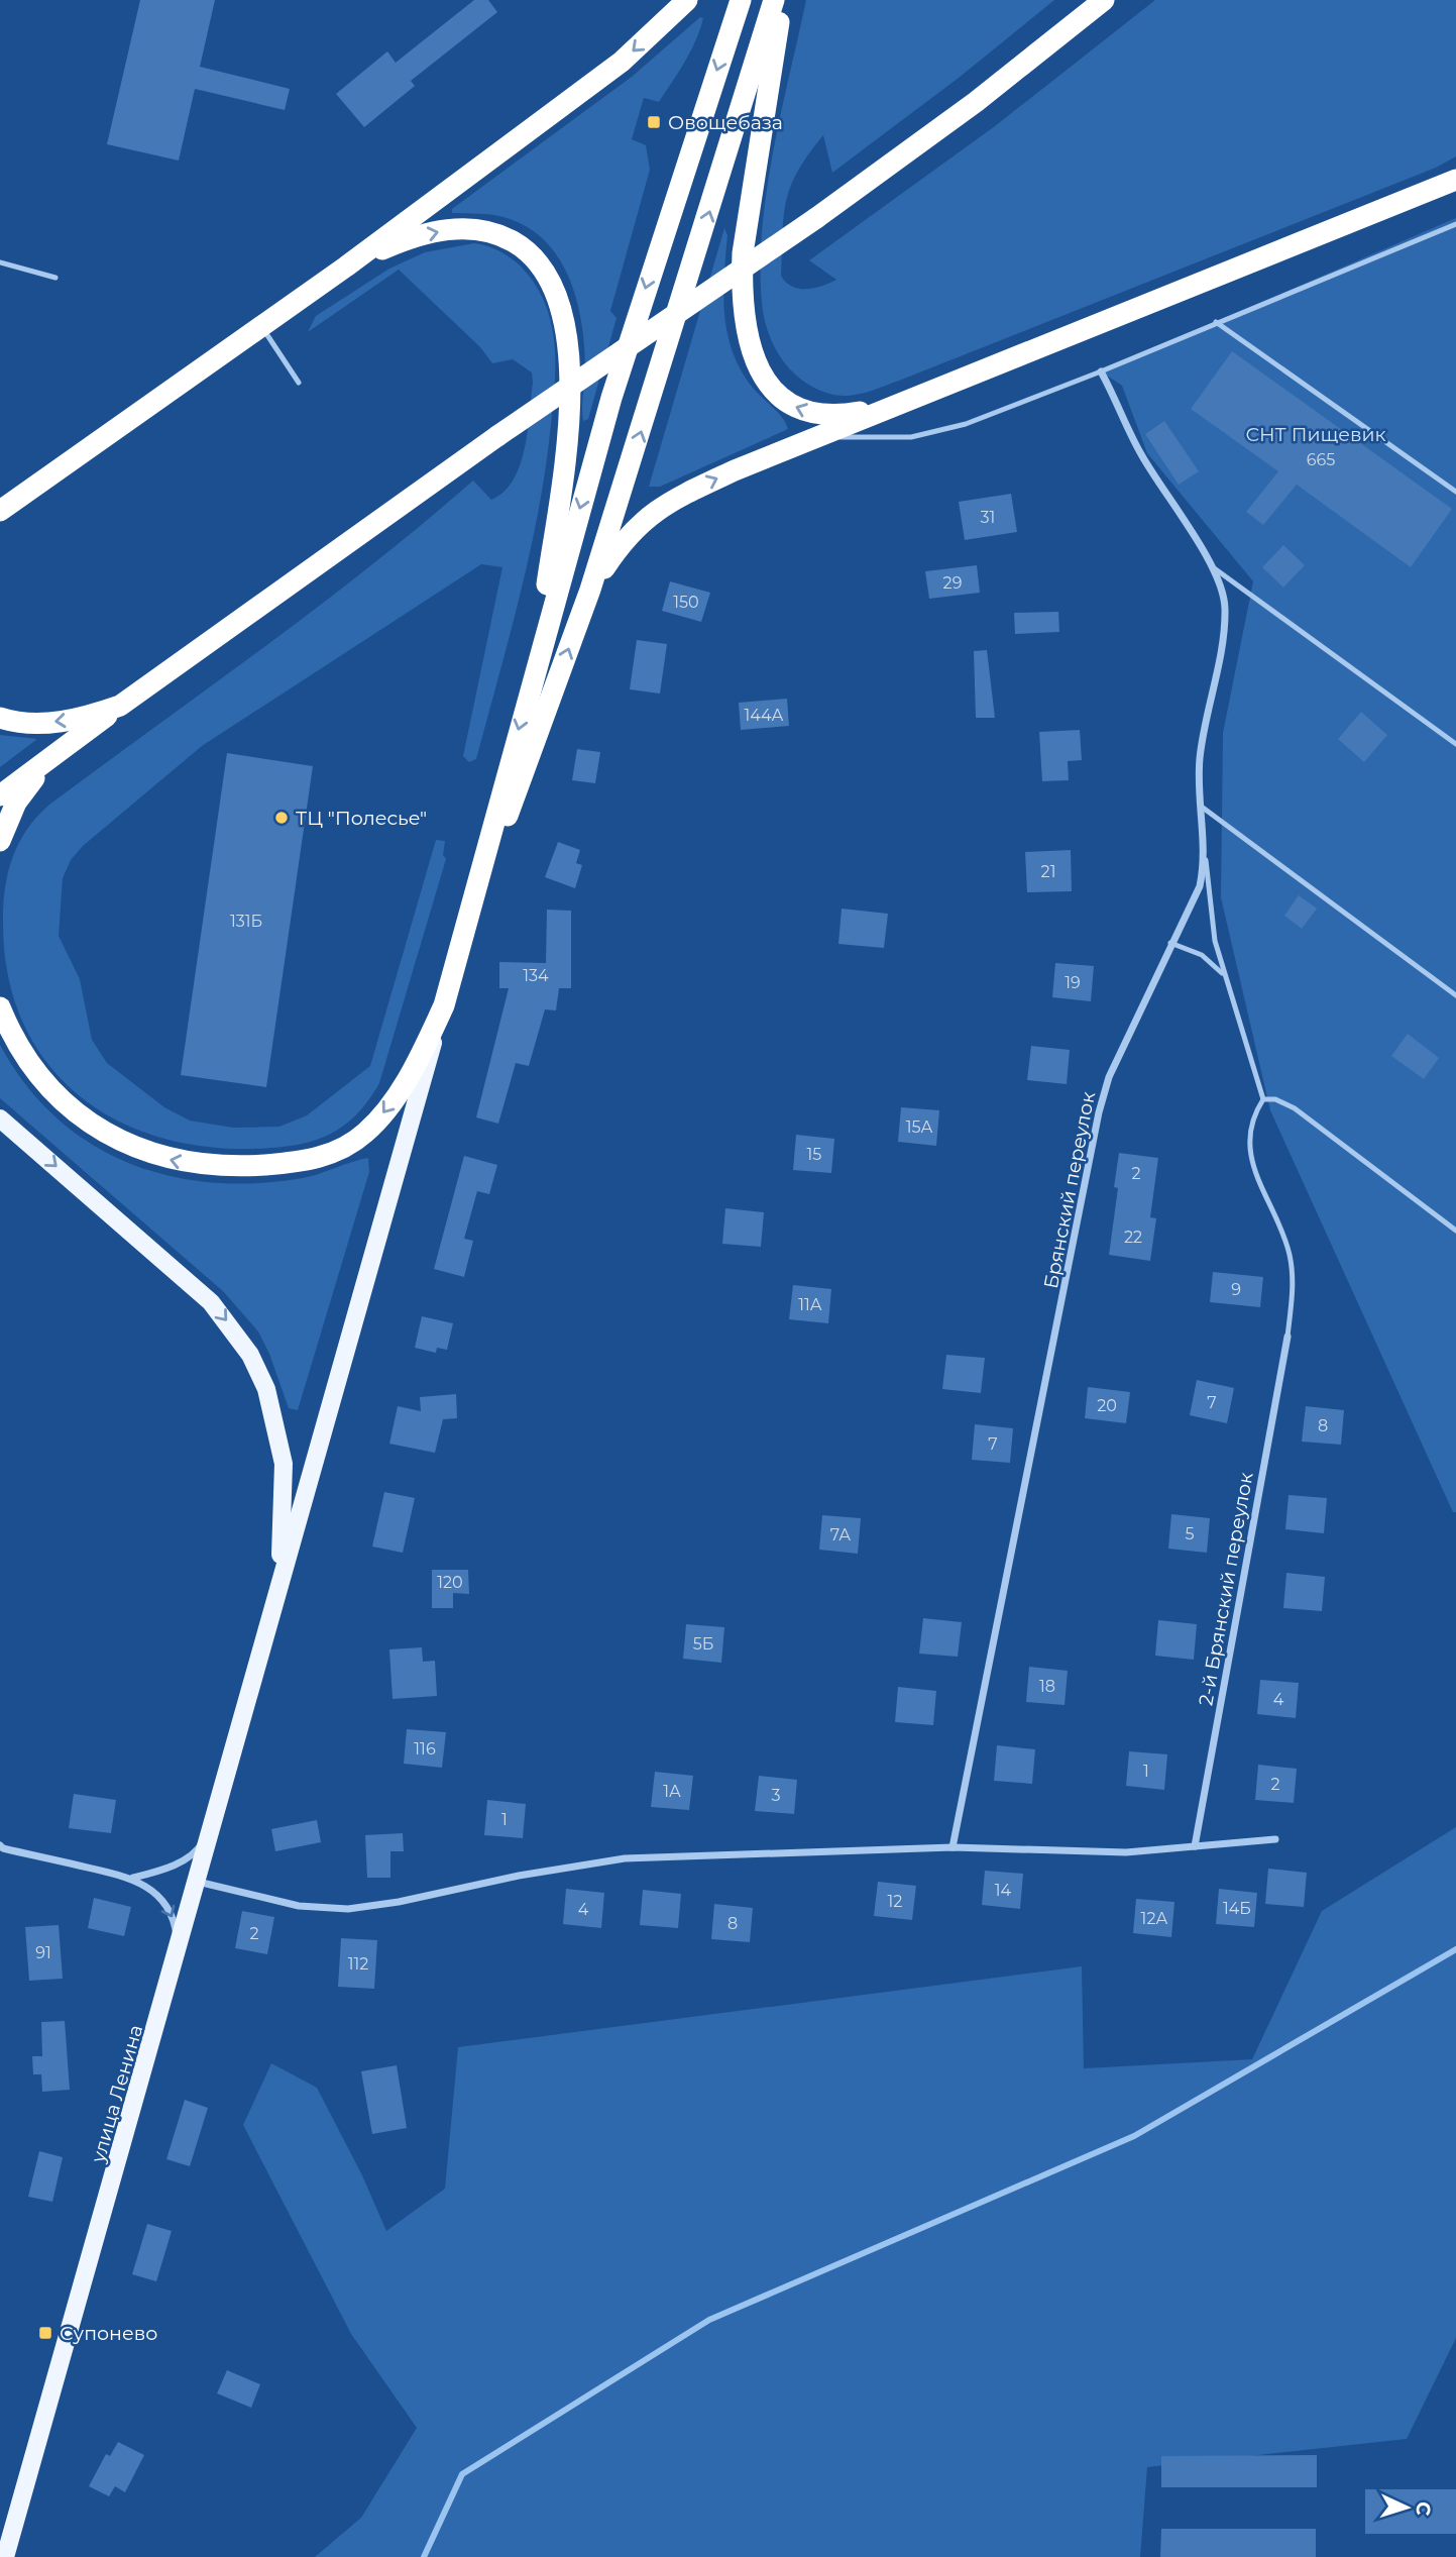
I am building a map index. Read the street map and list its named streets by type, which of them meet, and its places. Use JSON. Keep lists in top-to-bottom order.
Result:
{
  "streets": {
    "main road": ["улица Ленина"],
    "street": ["Брянский переулок", "2-й Брянский переулок"]
  },
  "parks": ["СНТ Пищевик"],
  "places": {
    "transit": ["Овощебаза", "Супонево"],
    "other": ["ТЦ \"Полесье\""]
  },
  "house_numbers": [
    "665",
    "31",
    "29",
    "150",
    "144А",
    "21",
    "131Б",
    "134",
    "19",
    "15А",
    "15",
    "2",
    "22",
    "9",
    "11А",
    "7",
    "20",
    "8",
    "7",
    "5",
    "7А",
    "120",
    "5Б",
    "18",
    "4",
    "116",
    "1",
    "2",
    "1А",
    "3",
    "1",
    "14",
    "12",
    "14Б",
    "4",
    "12А",
    "8",
    "2",
    "91",
    "112"
  ],
  "north": "right"
}
